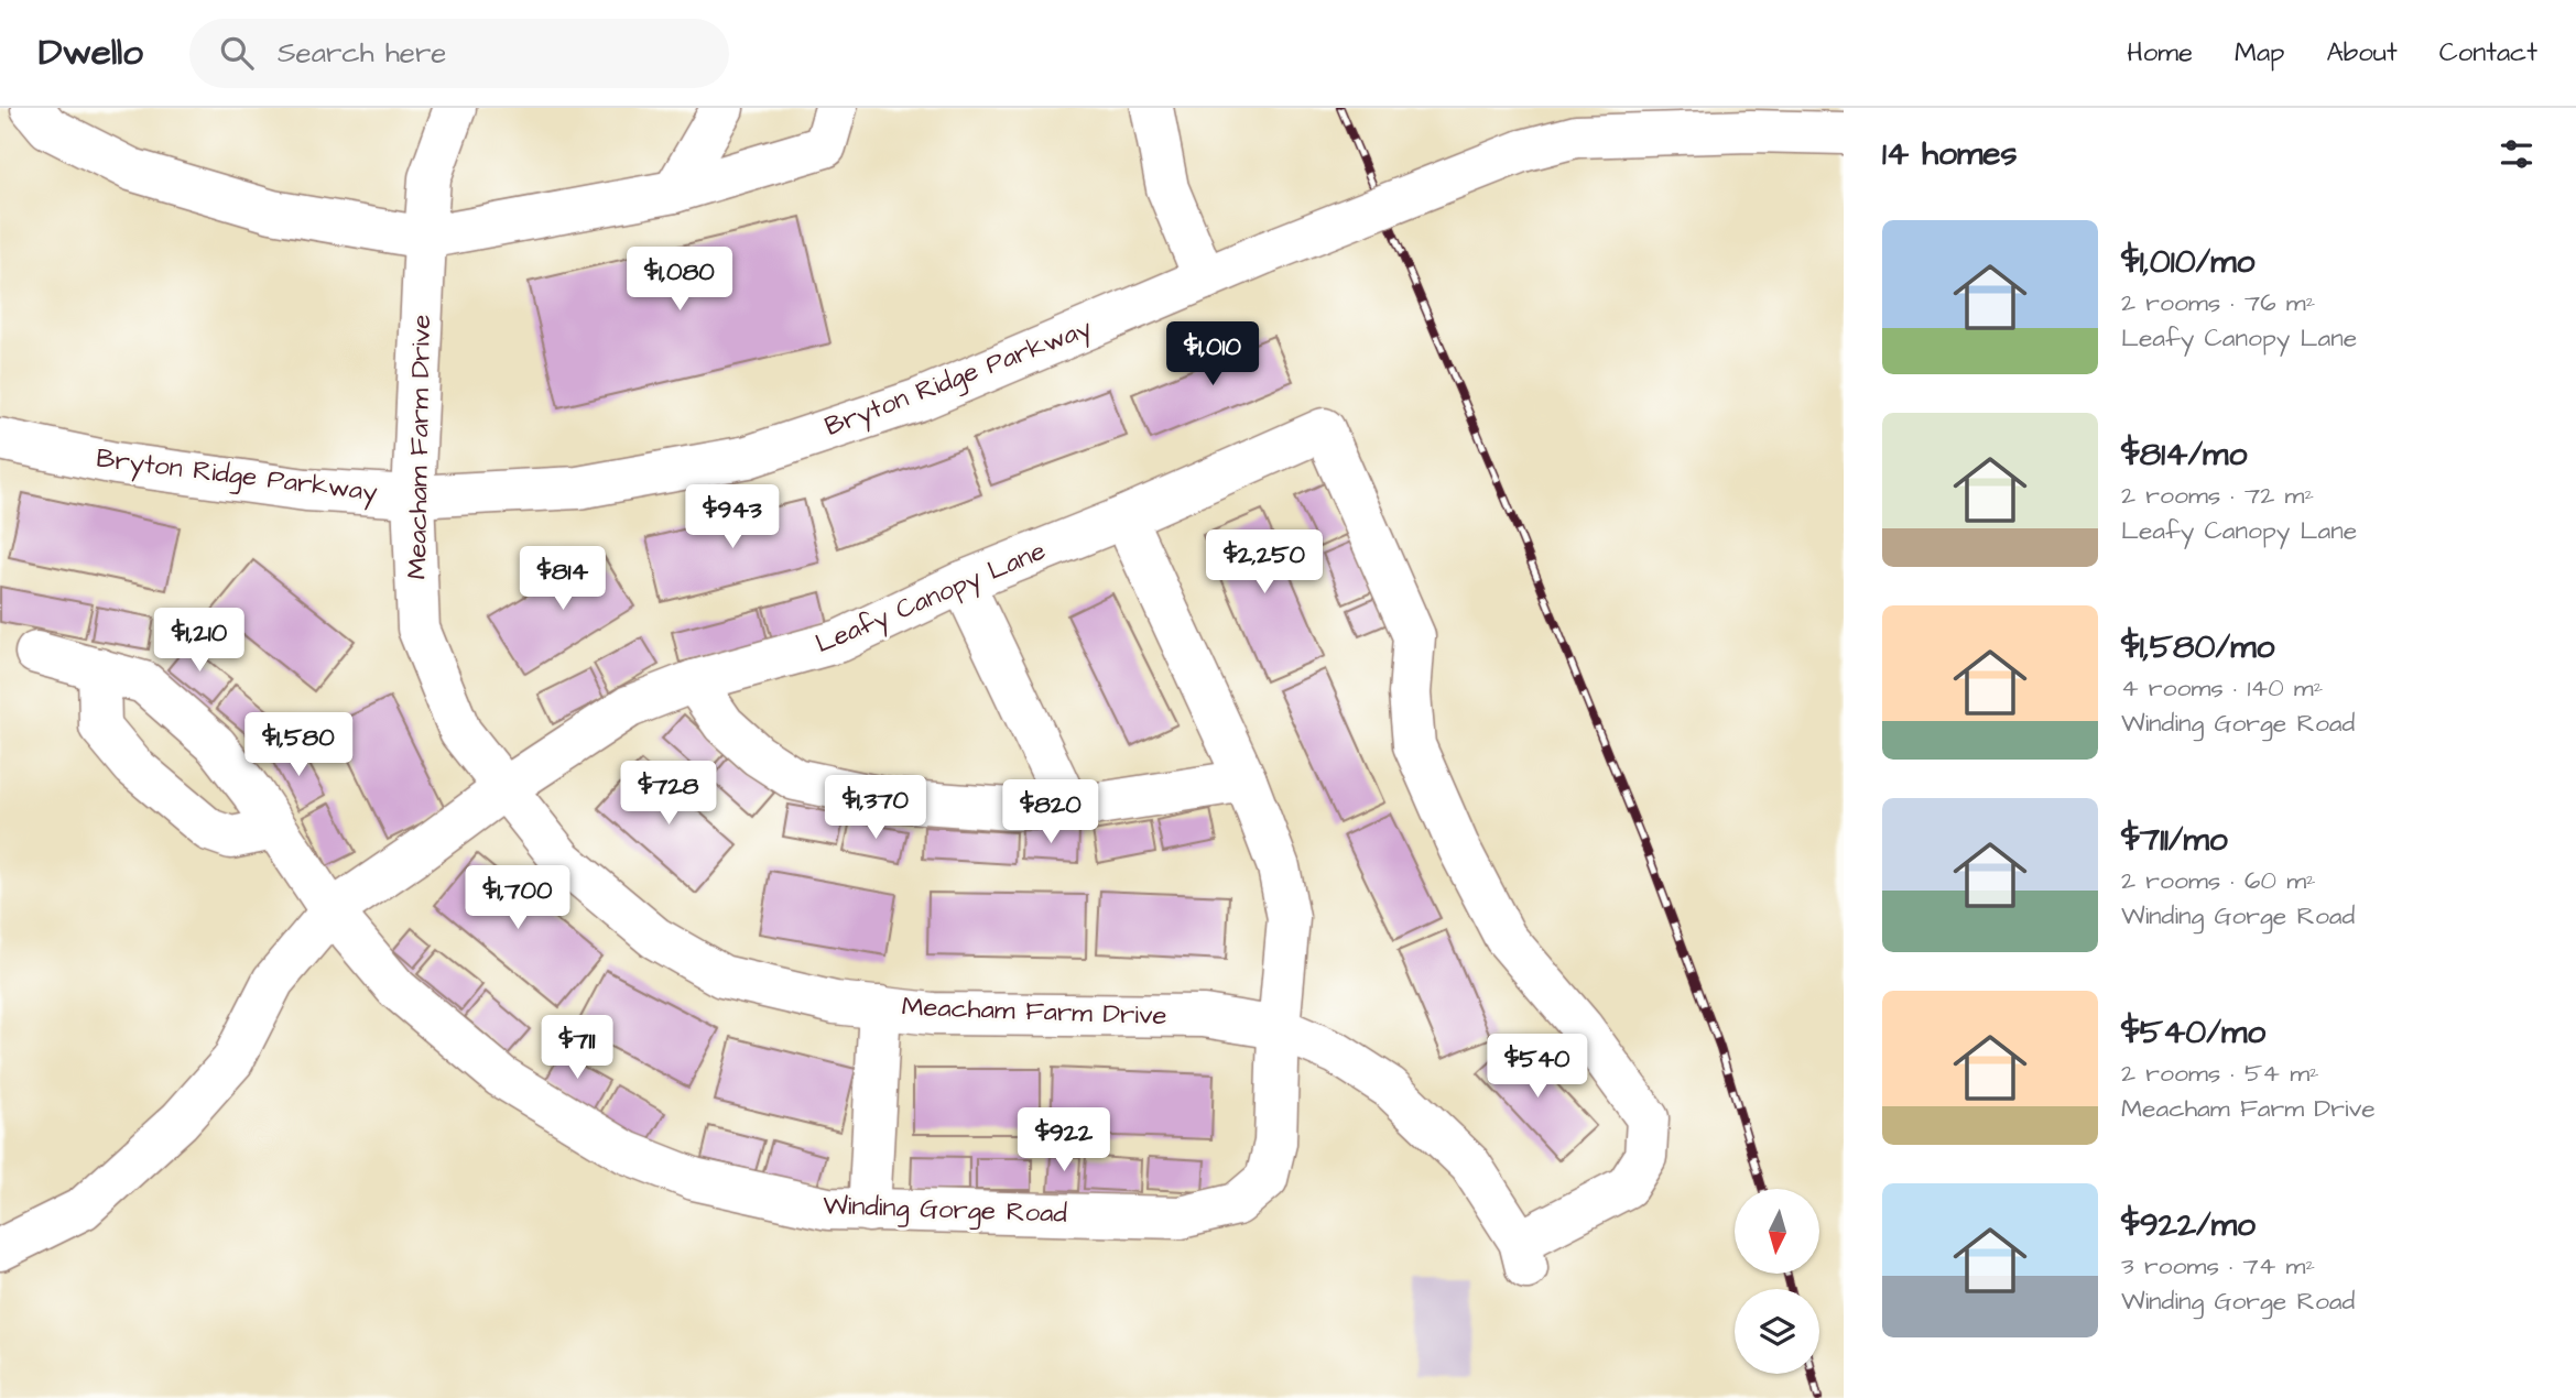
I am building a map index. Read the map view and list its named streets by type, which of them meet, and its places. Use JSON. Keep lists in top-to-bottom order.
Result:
{
  "streets": {
    "street": [
      "Bryton Ridge Parkway",
      "Meacham Farm Drive",
      "Leafy Canopy Lane",
      "Winding Gorge Road"
    ]
  },
  "crossings": [
    ["Bryton Ridge Parkway", "Meacham Farm Drive"],
    ["Meacham Farm Drive", "Leafy Canopy Lane"],
    ["Meacham Farm Drive", "Winding Gorge Road"],
    ["Leafy Canopy Lane", "Winding Gorge Road"]
  ],
  "north": "bottom",
  "page": {
    "header": "Dwello",
    "search": "Search here",
    "nav": [
      "Home",
      "Map",
      "About",
      "Contact"
    ],
    "heading": "14 homes",
    "list": [
      {
        "name": "$1,010/mo",
        "note": "2 rooms · 76 m² · Leafy Canopy Lane"
      },
      {
        "name": "$814/mo",
        "note": "2 rooms · 72 m² · Leafy Canopy Lane"
      },
      {
        "name": "$1,580/mo",
        "note": "4 rooms · 140 m² · Winding Gorge Road"
      },
      {
        "name": "$711/mo",
        "note": "2 rooms · 60 m² · Winding Gorge Road"
      },
      {
        "name": "$540/mo",
        "note": "2 rooms · 54 m² · Meacham Farm Drive"
      },
      {
        "name": "$922/mo",
        "note": "3 rooms · 74 m² · Winding Gorge Road"
      }
    ],
    "price": [
      "$1,080",
      "$1,010",
      "$943",
      "$2,250",
      "$814",
      "$1,210",
      "$1,580",
      "$728",
      "$1,370",
      "$820",
      "$1,700",
      "$711",
      "$540",
      "$922"
    ]
  }
}
